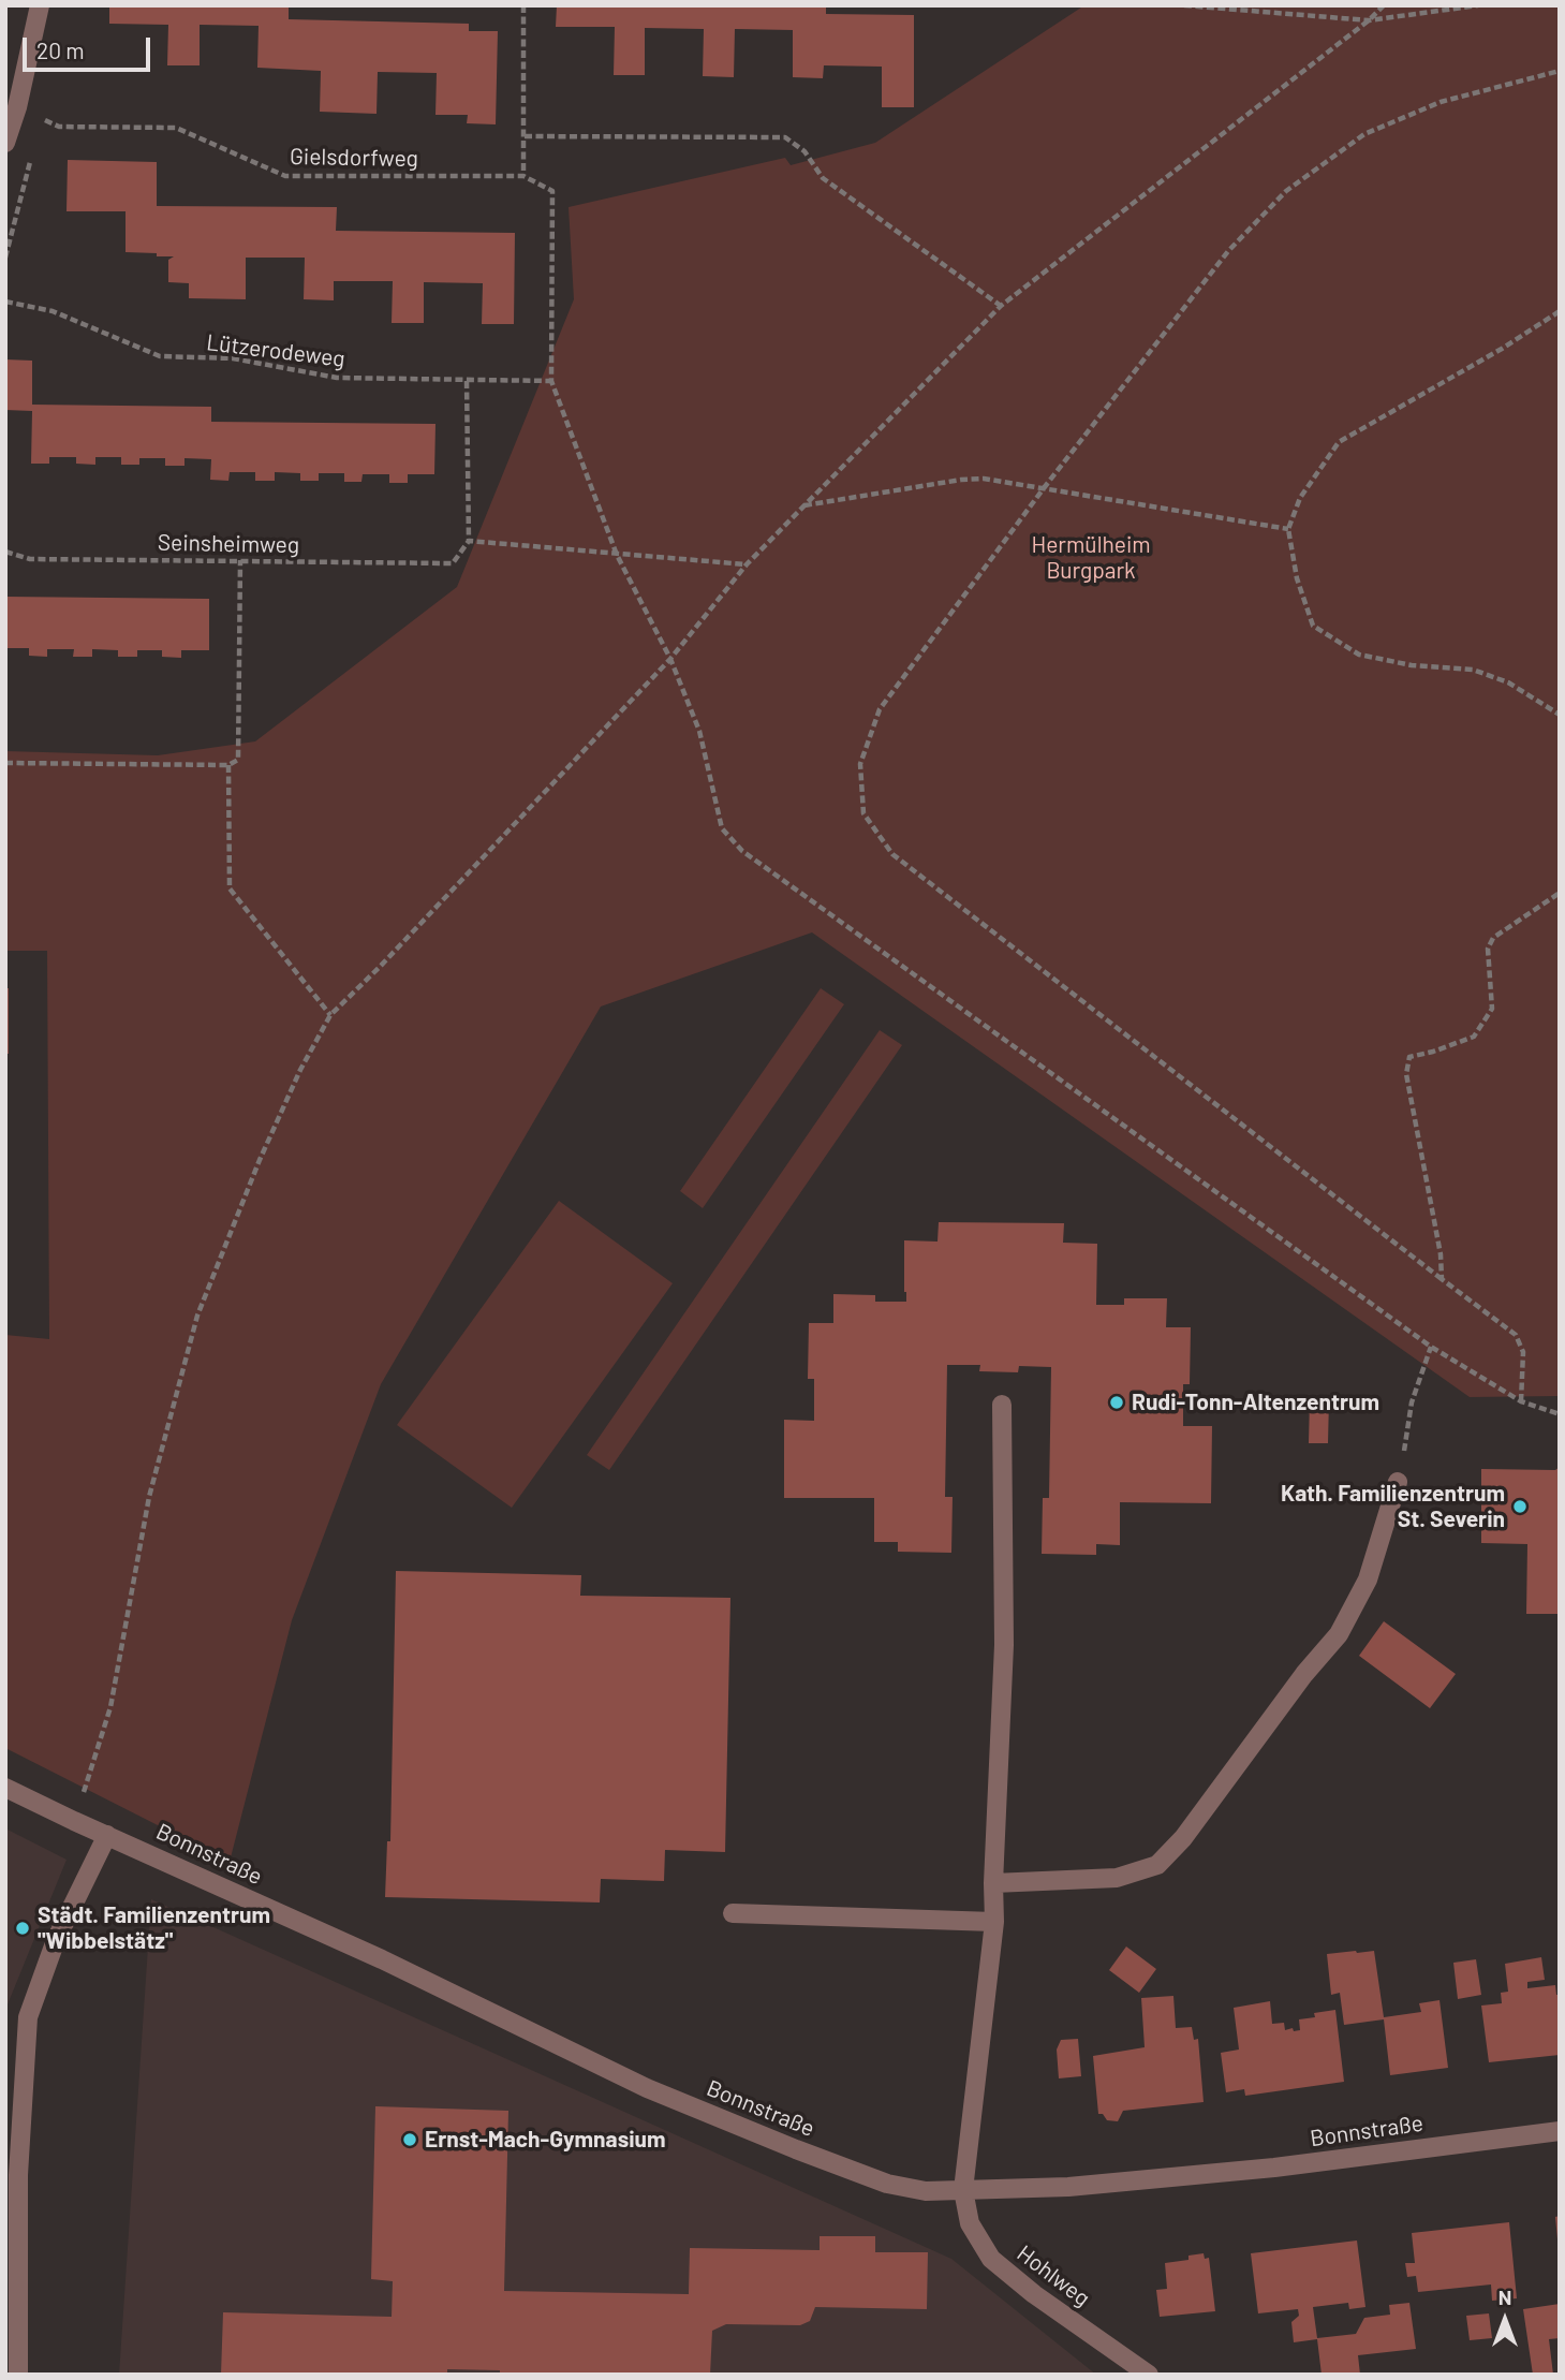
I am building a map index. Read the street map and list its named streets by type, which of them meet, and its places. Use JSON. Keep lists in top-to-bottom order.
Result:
{
  "streets": {
    "street": ["Bonnstraße", "Hohlweg"],
    "path": ["Gielsdorfweg", "Lützerodeweg", "Seinsheimweg"]
  },
  "crossings": [
    ["Bonnstraße", "Hohlweg"]
  ],
  "parks": ["Hermülheim Burgpark"],
  "places": [
    "Rudi-Tonn-Altenzentrum",
    "Kath. Familienzentrum St. Severin",
    "Städt. Familienzentrum \"Wibbelstätz\"",
    "Ernst-Mach-Gymnasium"
  ],
  "scale_bar": "20 m",
  "north": "top"
}
